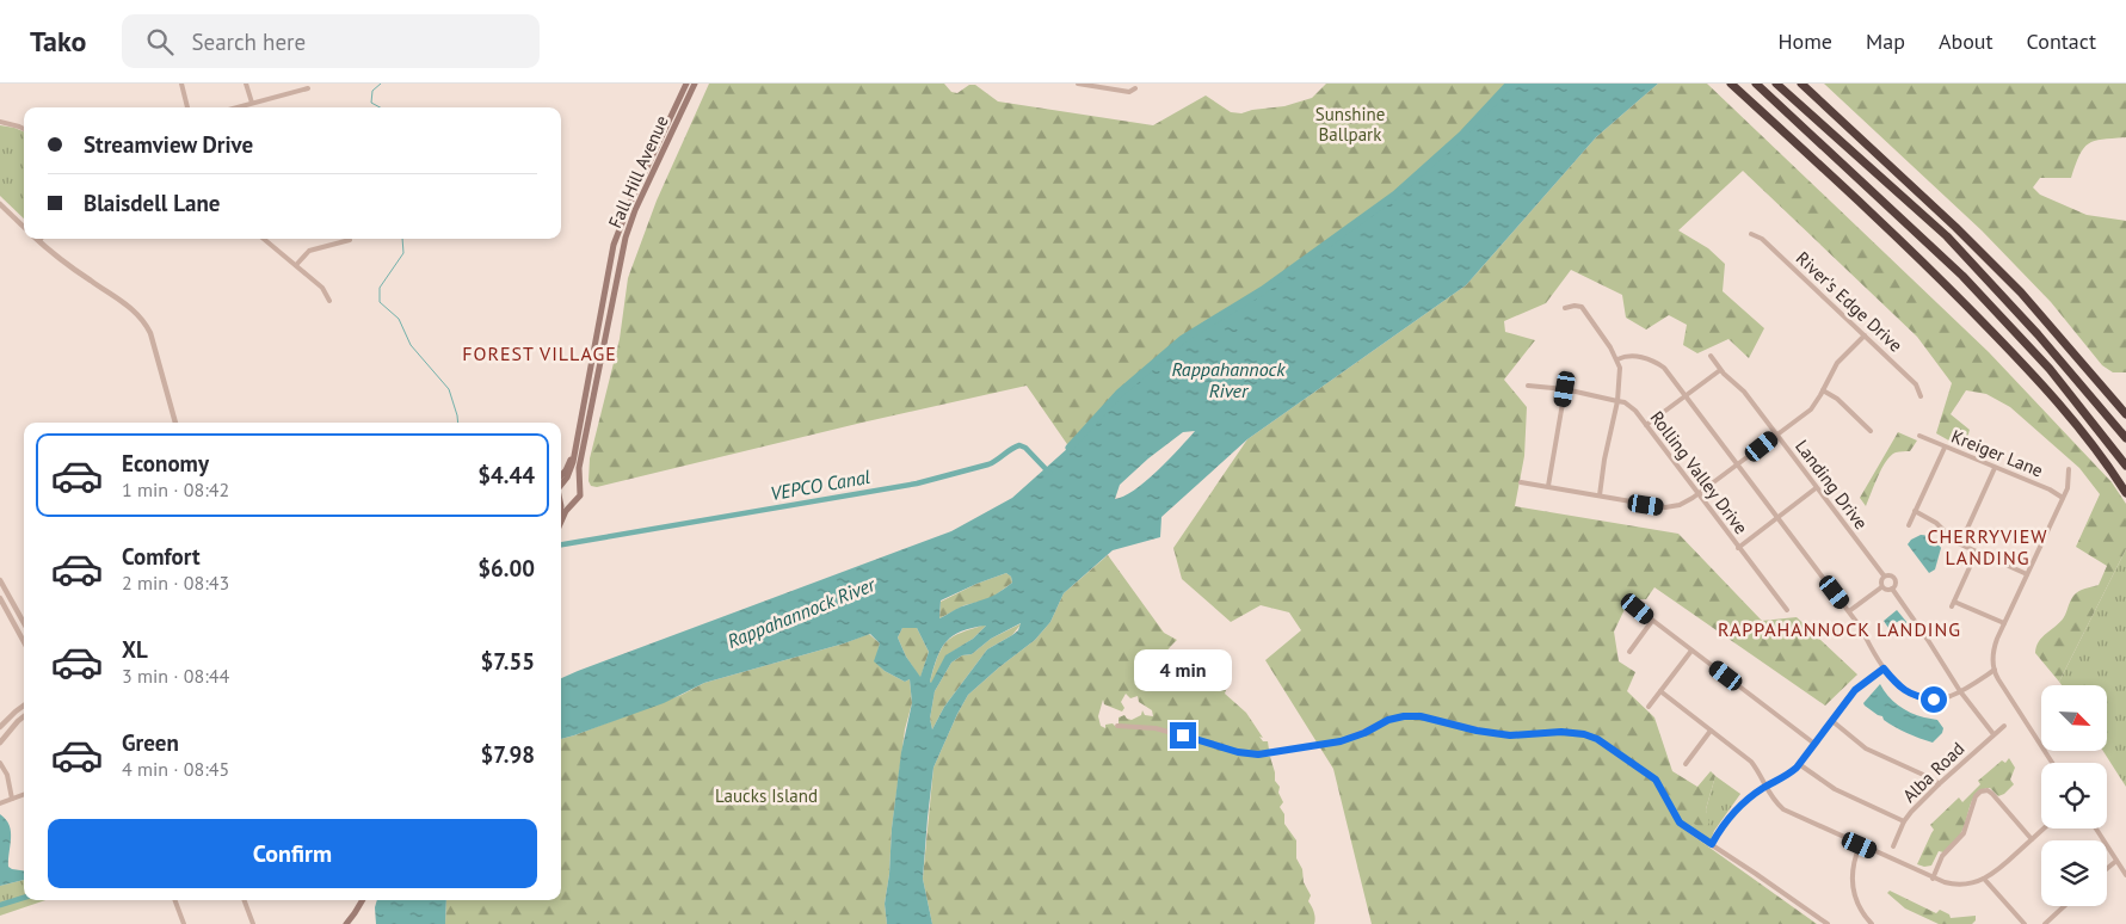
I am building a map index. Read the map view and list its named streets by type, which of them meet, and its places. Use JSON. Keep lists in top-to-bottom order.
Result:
{
  "streets": {
    "main road": ["Fall Hill Avenue"],
    "street": [
      "River's Edge Drive",
      "Kreiger Lane",
      "Rolling Valley Drive",
      "Landing Drive",
      "Alba Road"
    ]
  },
  "districts": ["FOREST VILLAGE", "CHERRYVIEW LANDING", "RAPPAHANNOCK LANDING"],
  "water": ["Rappahannock River", "VEPCO Canal"],
  "parks": ["Sunshine Ballpark", "Laucks Island"],
  "north": "bottom right",
  "page": {
    "header": "Tako",
    "search": "Search here",
    "nav": [
      "Home",
      "Map",
      "About",
      "Contact"
    ],
    "banner": ["Streamview Drive", "Blaisdell Lane"],
    "list": [
      {
        "name": "Economy",
        "note": "1 min · 08:42",
        "value": "$4.44"
      },
      {
        "name": "Comfort",
        "note": "2 min · 08:43",
        "value": "$6.00"
      },
      {
        "name": "XL",
        "note": "3 min · 08:44",
        "value": "$7.55"
      },
      {
        "name": "Green",
        "note": "4 min · 08:45",
        "value": "$7.98"
      }
    ],
    "bubble": "4 min",
    "buttons": "Confirm"
  }
}
